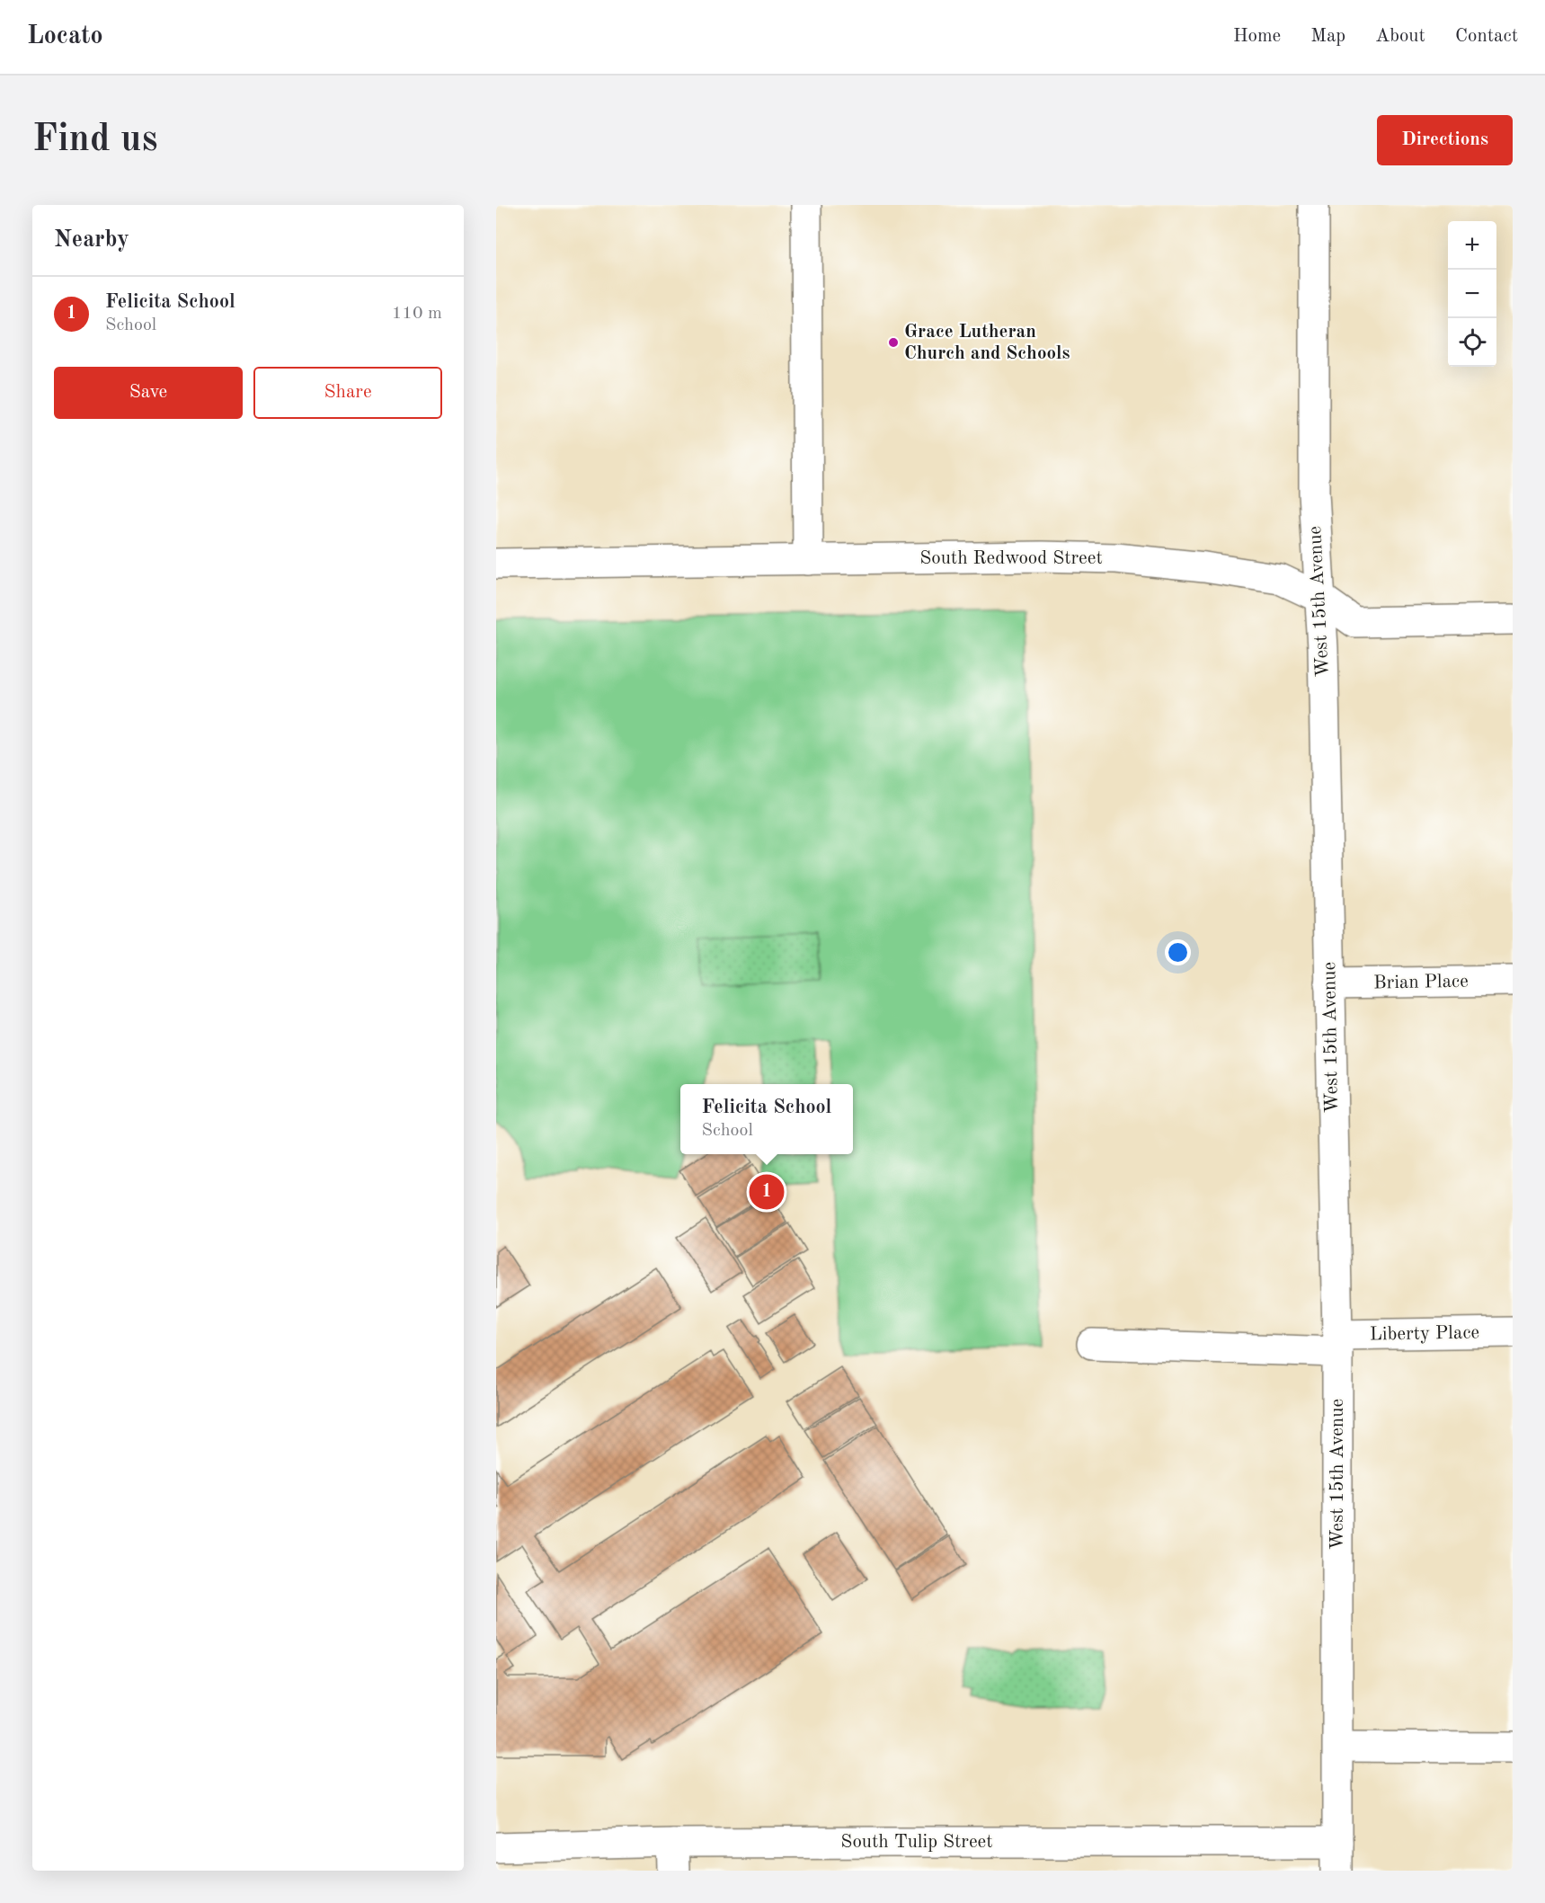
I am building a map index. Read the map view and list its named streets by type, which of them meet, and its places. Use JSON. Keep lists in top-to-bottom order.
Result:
{
  "streets": {
    "street": [
      "South Redwood Street",
      "West 15th Avenue",
      "Brian Place",
      "Liberty Place",
      "South Tulip Street"
    ]
  },
  "crossings": [
    ["South Redwood Street", "West 15th Avenue"],
    ["West 15th Avenue", "Brian Place"],
    ["West 15th Avenue", "Liberty Place"],
    ["West 15th Avenue", "South Tulip Street"]
  ],
  "places": ["Grace Lutheran Church and Schools"],
  "page": {
    "header": "Locato",
    "nav": [
      "Home",
      "Map",
      "About",
      "Contact"
    ],
    "buttons": [
      "Directions",
      ["Save", "Share"]
    ],
    "title": "Find us",
    "heading": "Nearby",
    "map_buttons": ["+", "−"],
    "list": [
      {
        "mark": "1",
        "name": "Felicita School",
        "note": "School",
        "value": "110 m"
      }
    ],
    "popup": ["Felicita School", "School"],
    "pins": "1"
  }
}
